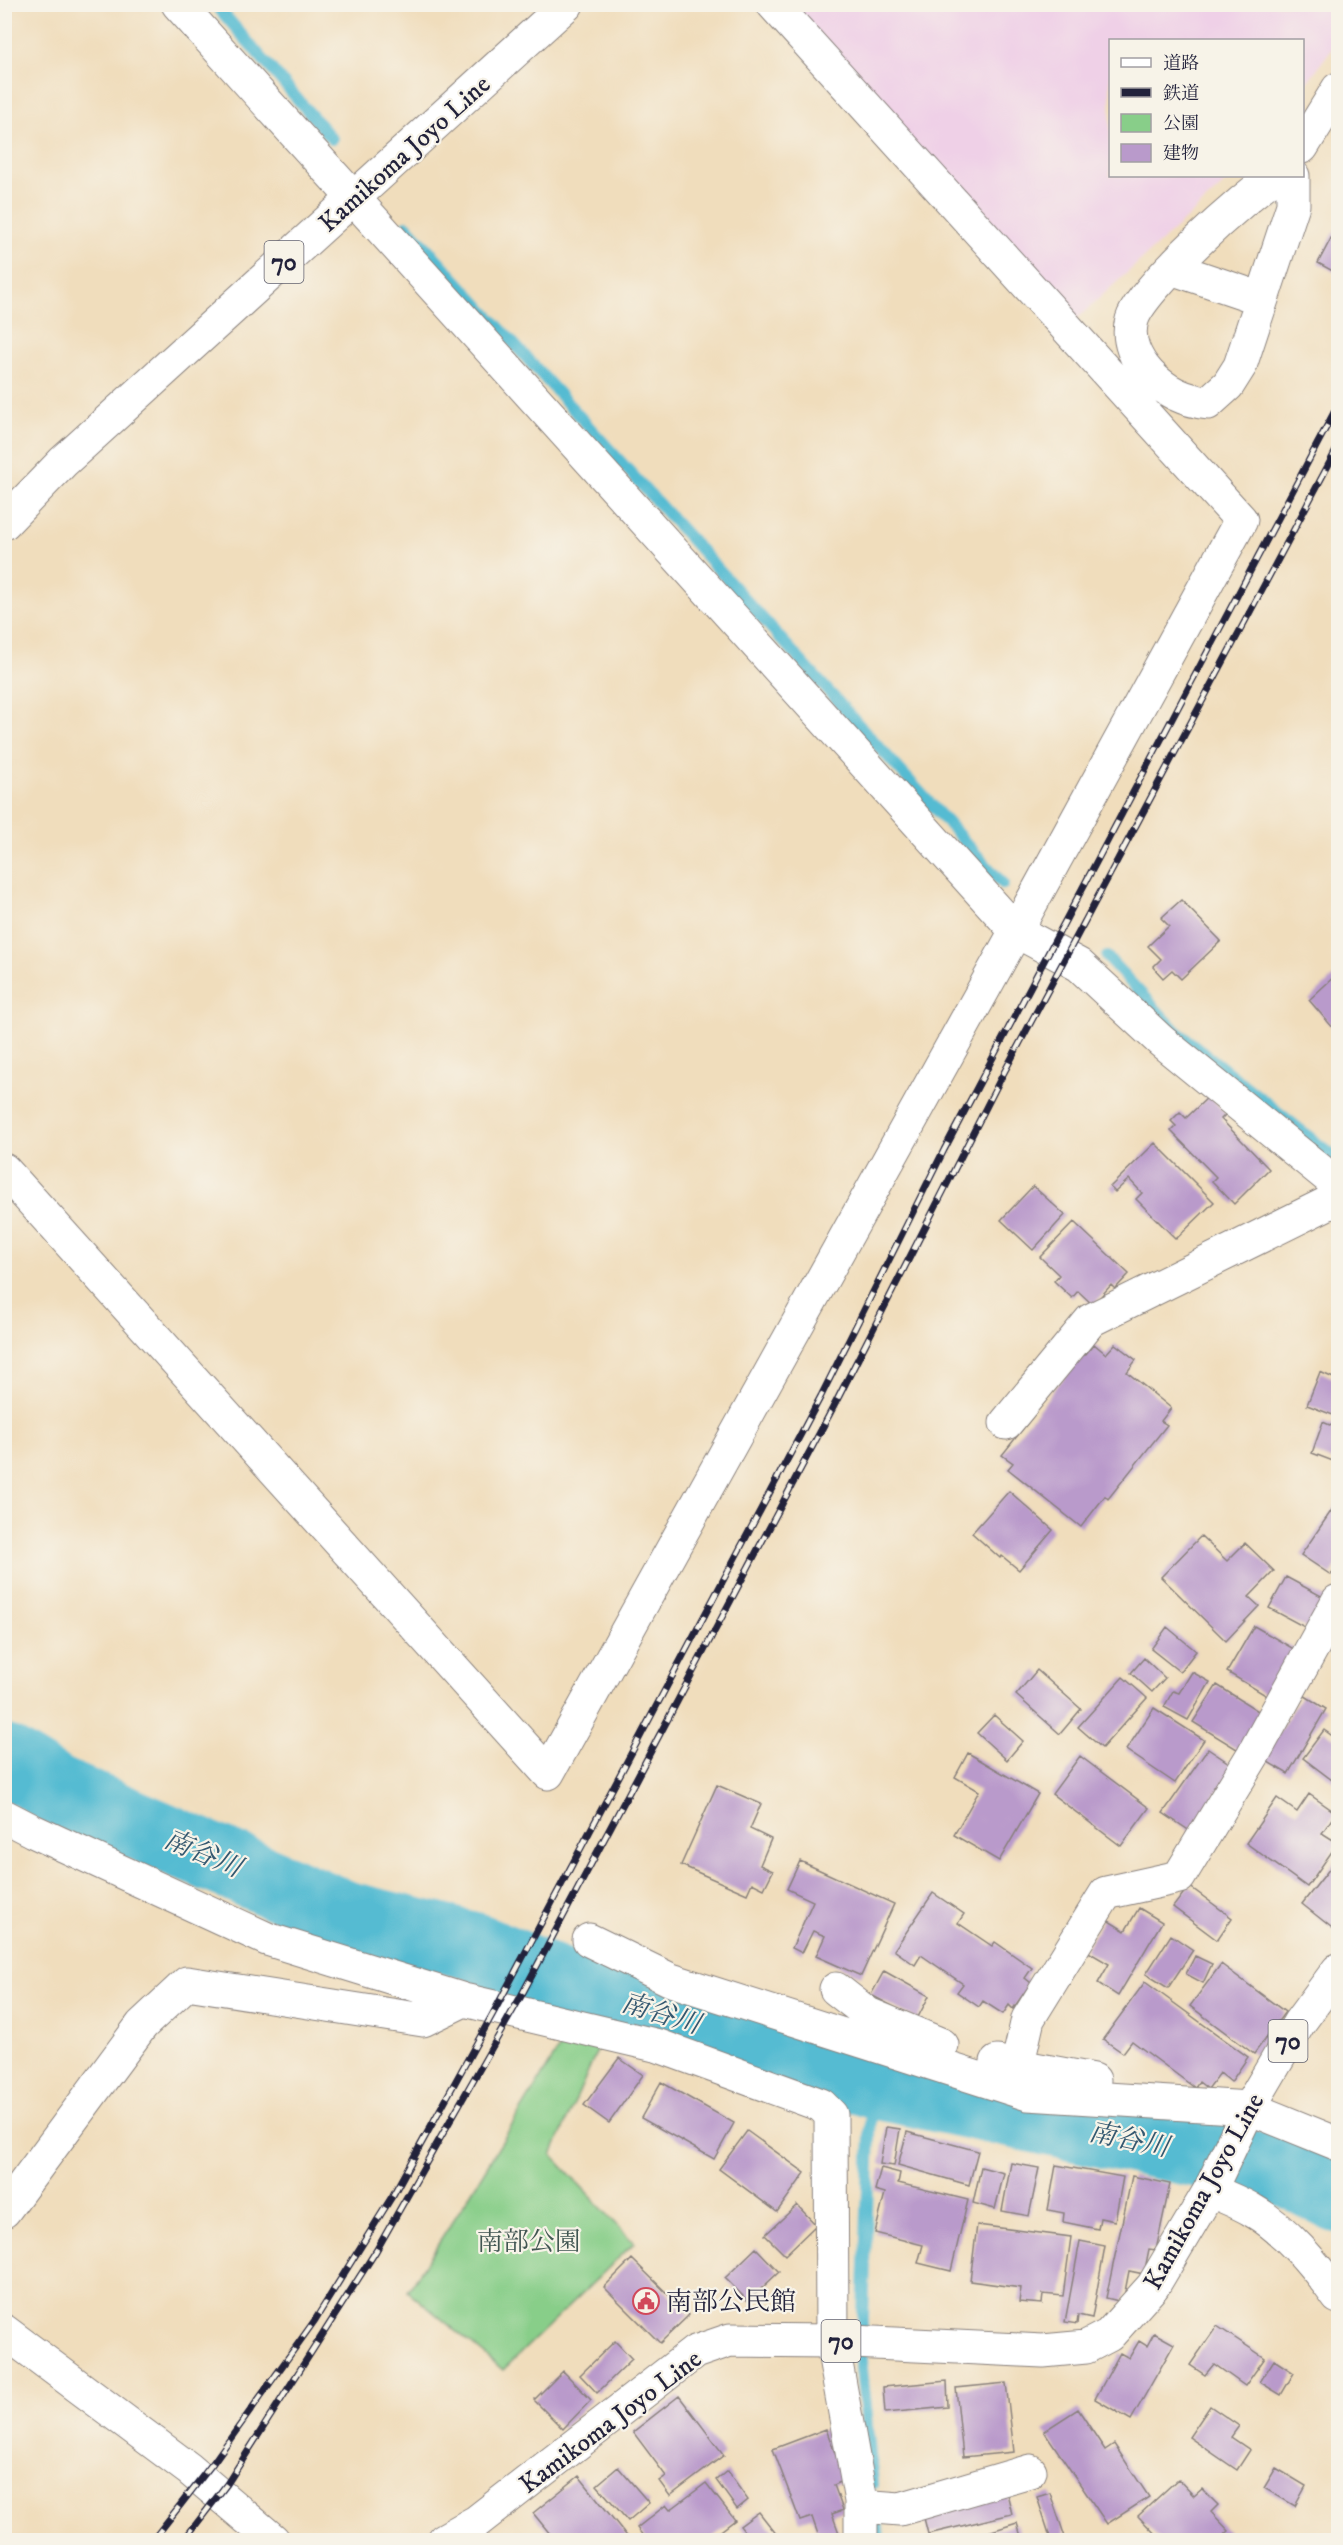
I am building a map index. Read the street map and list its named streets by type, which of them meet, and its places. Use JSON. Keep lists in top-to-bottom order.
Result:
{
  "streets": {
    "street": ["Kamikoma Joyo Line", "70"]
  },
  "water": ["南谷川"],
  "parks": ["南部公園"],
  "places": {
    "public building": ["南部公民館"]
  },
  "legend": [
    "道路",
    "鉄道",
    "公園",
    "建物"
  ]
}
